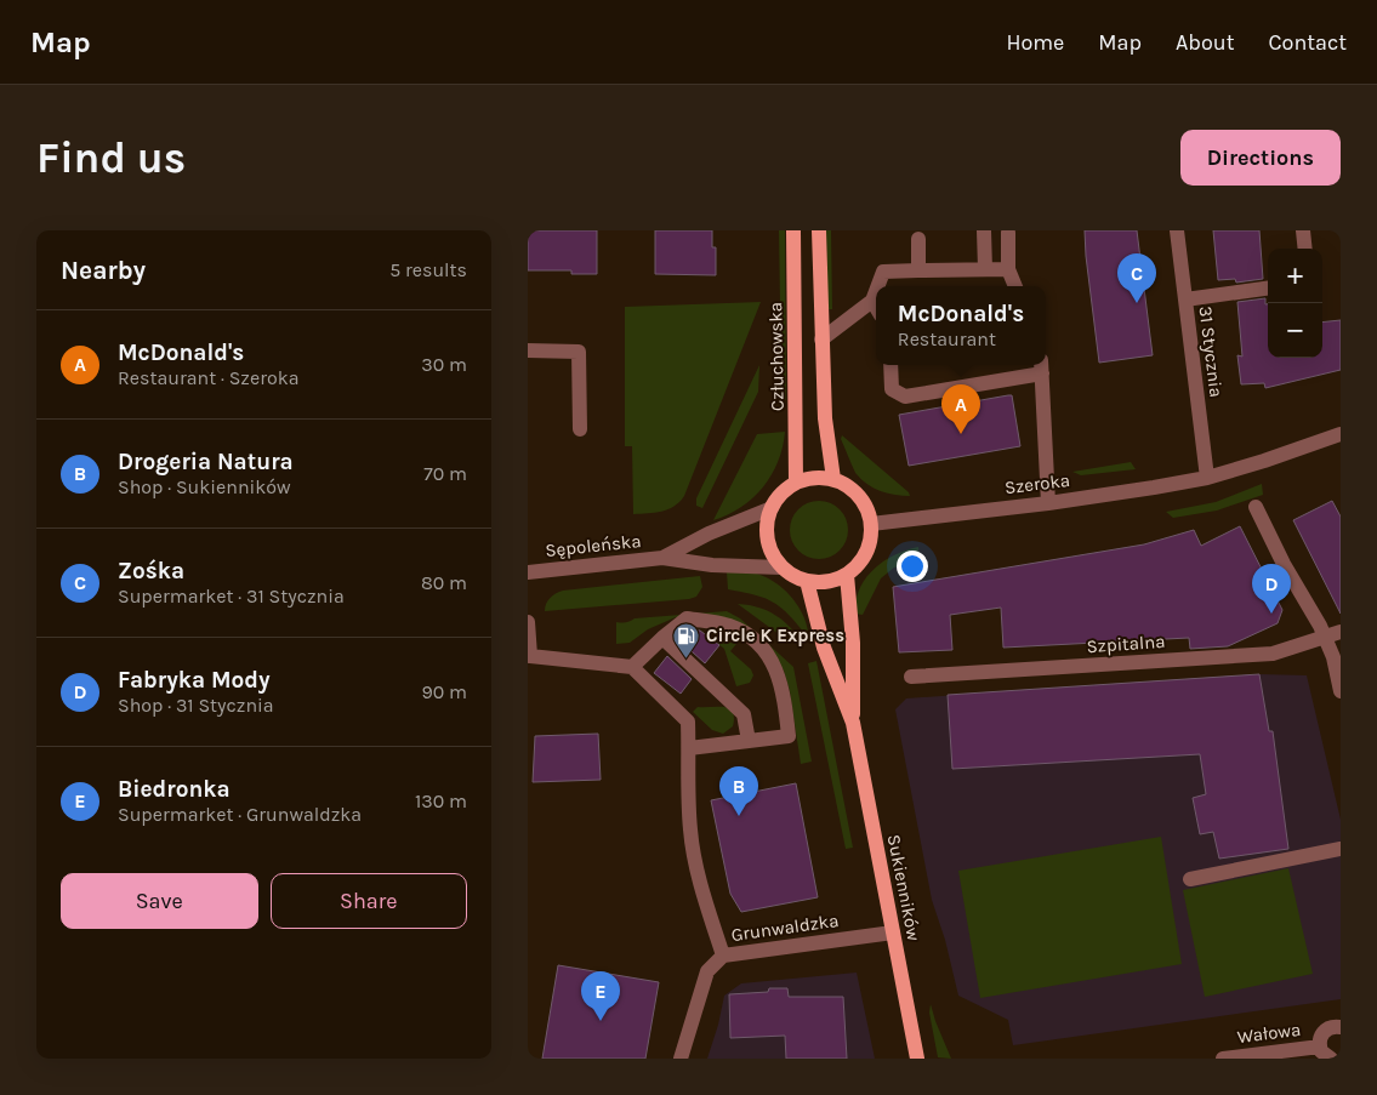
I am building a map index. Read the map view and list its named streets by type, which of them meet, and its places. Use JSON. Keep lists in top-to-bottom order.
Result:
{
  "streets": {
    "main road": ["Człuchowska", "Sukienników"],
    "street": [
      "31 Stycznia",
      "Szeroka",
      "Sępoleńska",
      "Szpitalna",
      "Grunwaldzka",
      "Wałowa"
    ]
  },
  "crossings": [
    ["31 Stycznia", "Szeroka"],
    ["Człuchowska", "Szeroka"],
    ["Człuchowska", "Sępoleńska"],
    ["Człuchowska", "Sukienników"],
    ["Szeroka", "Sępoleńska"],
    ["Szeroka", "Sukienników"],
    ["Sępoleńska", "Sukienników"],
    ["Sukienników", "Grunwaldzka"]
  ],
  "places": {
    "fuel station": ["Circle K Express"]
  },
  "page": {
    "header": "Map",
    "nav": [
      "Home",
      "Map",
      "About",
      "Contact"
    ],
    "buttons": [
      "Directions",
      ["Save", "Share"]
    ],
    "title": "Find us",
    "heading": ["Nearby", "5 results"],
    "map_buttons": ["+", "−"],
    "pins": [
      "C",
      "A",
      "D",
      "B",
      "E"
    ],
    "popup": ["McDonald's", "Restaurant"],
    "list": [
      {
        "mark": "A",
        "name": "McDonald's",
        "note": "Restaurant · Szeroka",
        "value": "30 m"
      },
      {
        "mark": "B",
        "name": "Drogeria Natura",
        "note": "Shop · Sukienników",
        "value": "70 m"
      },
      {
        "mark": "C",
        "name": "Zośka",
        "note": "Supermarket · 31 Stycznia",
        "value": "80 m"
      },
      {
        "mark": "D",
        "name": "Fabryka Mody",
        "note": "Shop · 31 Stycznia",
        "value": "90 m"
      },
      {
        "mark": "E",
        "name": "Biedronka",
        "note": "Supermarket · Grunwaldzka",
        "value": "130 m"
      }
    ]
  }
}
